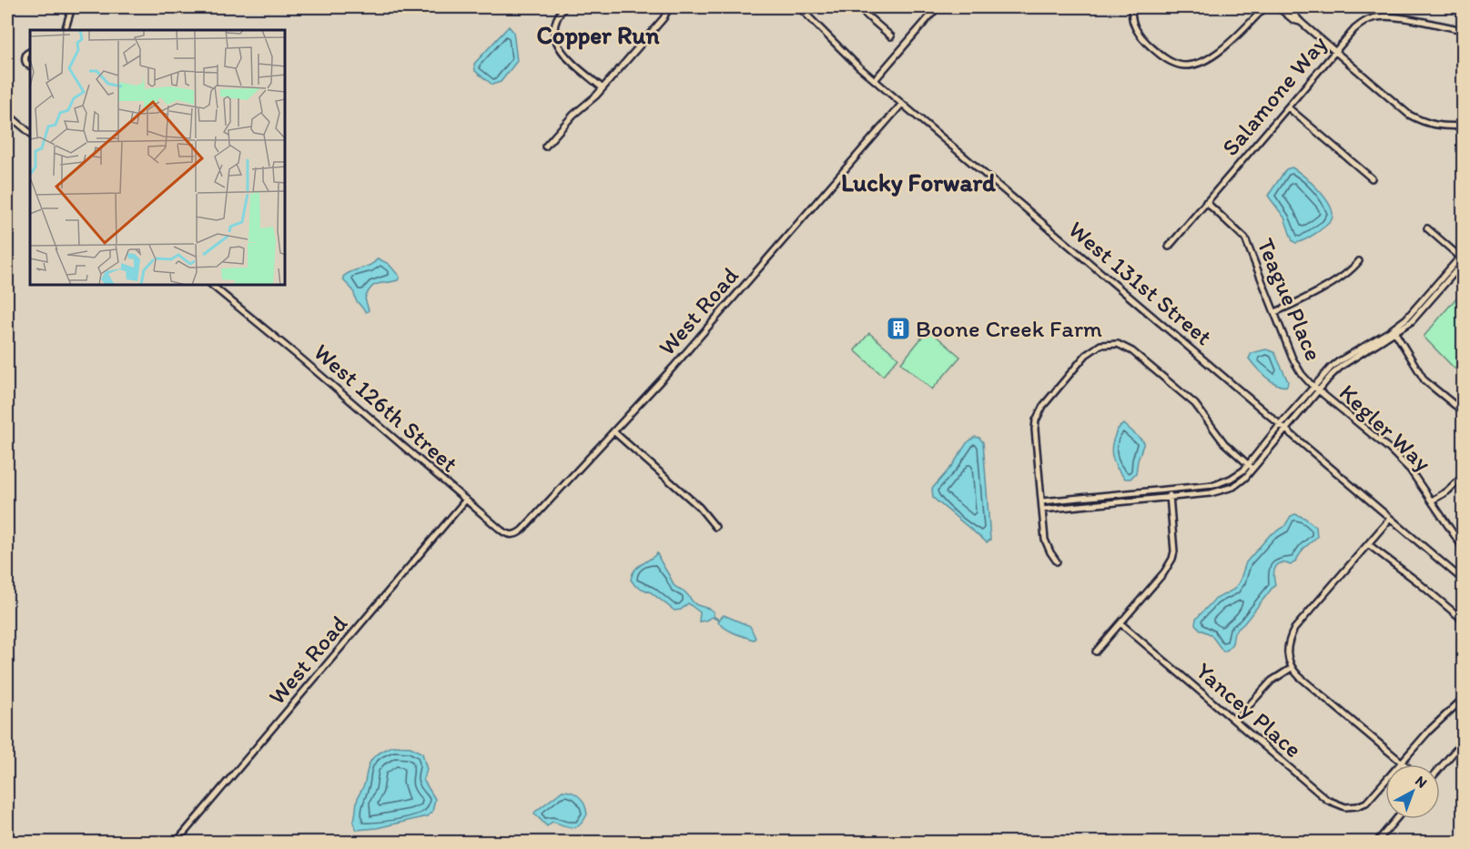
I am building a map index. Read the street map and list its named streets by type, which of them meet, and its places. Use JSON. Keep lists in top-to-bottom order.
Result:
{
  "streets": {
    "street": [
      "Salamone Way",
      "West 131st Street",
      "Teague Place",
      "West Road",
      "West 126th Street",
      "Kegler Way",
      "Yancey Place"
    ]
  },
  "crossings": [
    ["Salamone Way", "Teague Place"],
    ["West 131st Street", "West Road"],
    ["Teague Place", "Kegler Way"],
    ["West Road", "West 126th Street"]
  ],
  "districts": ["Copper Run", "Lucky Forward"],
  "places": {
    "building": ["Boone Creek Farm"]
  },
  "north": "top right"
}
